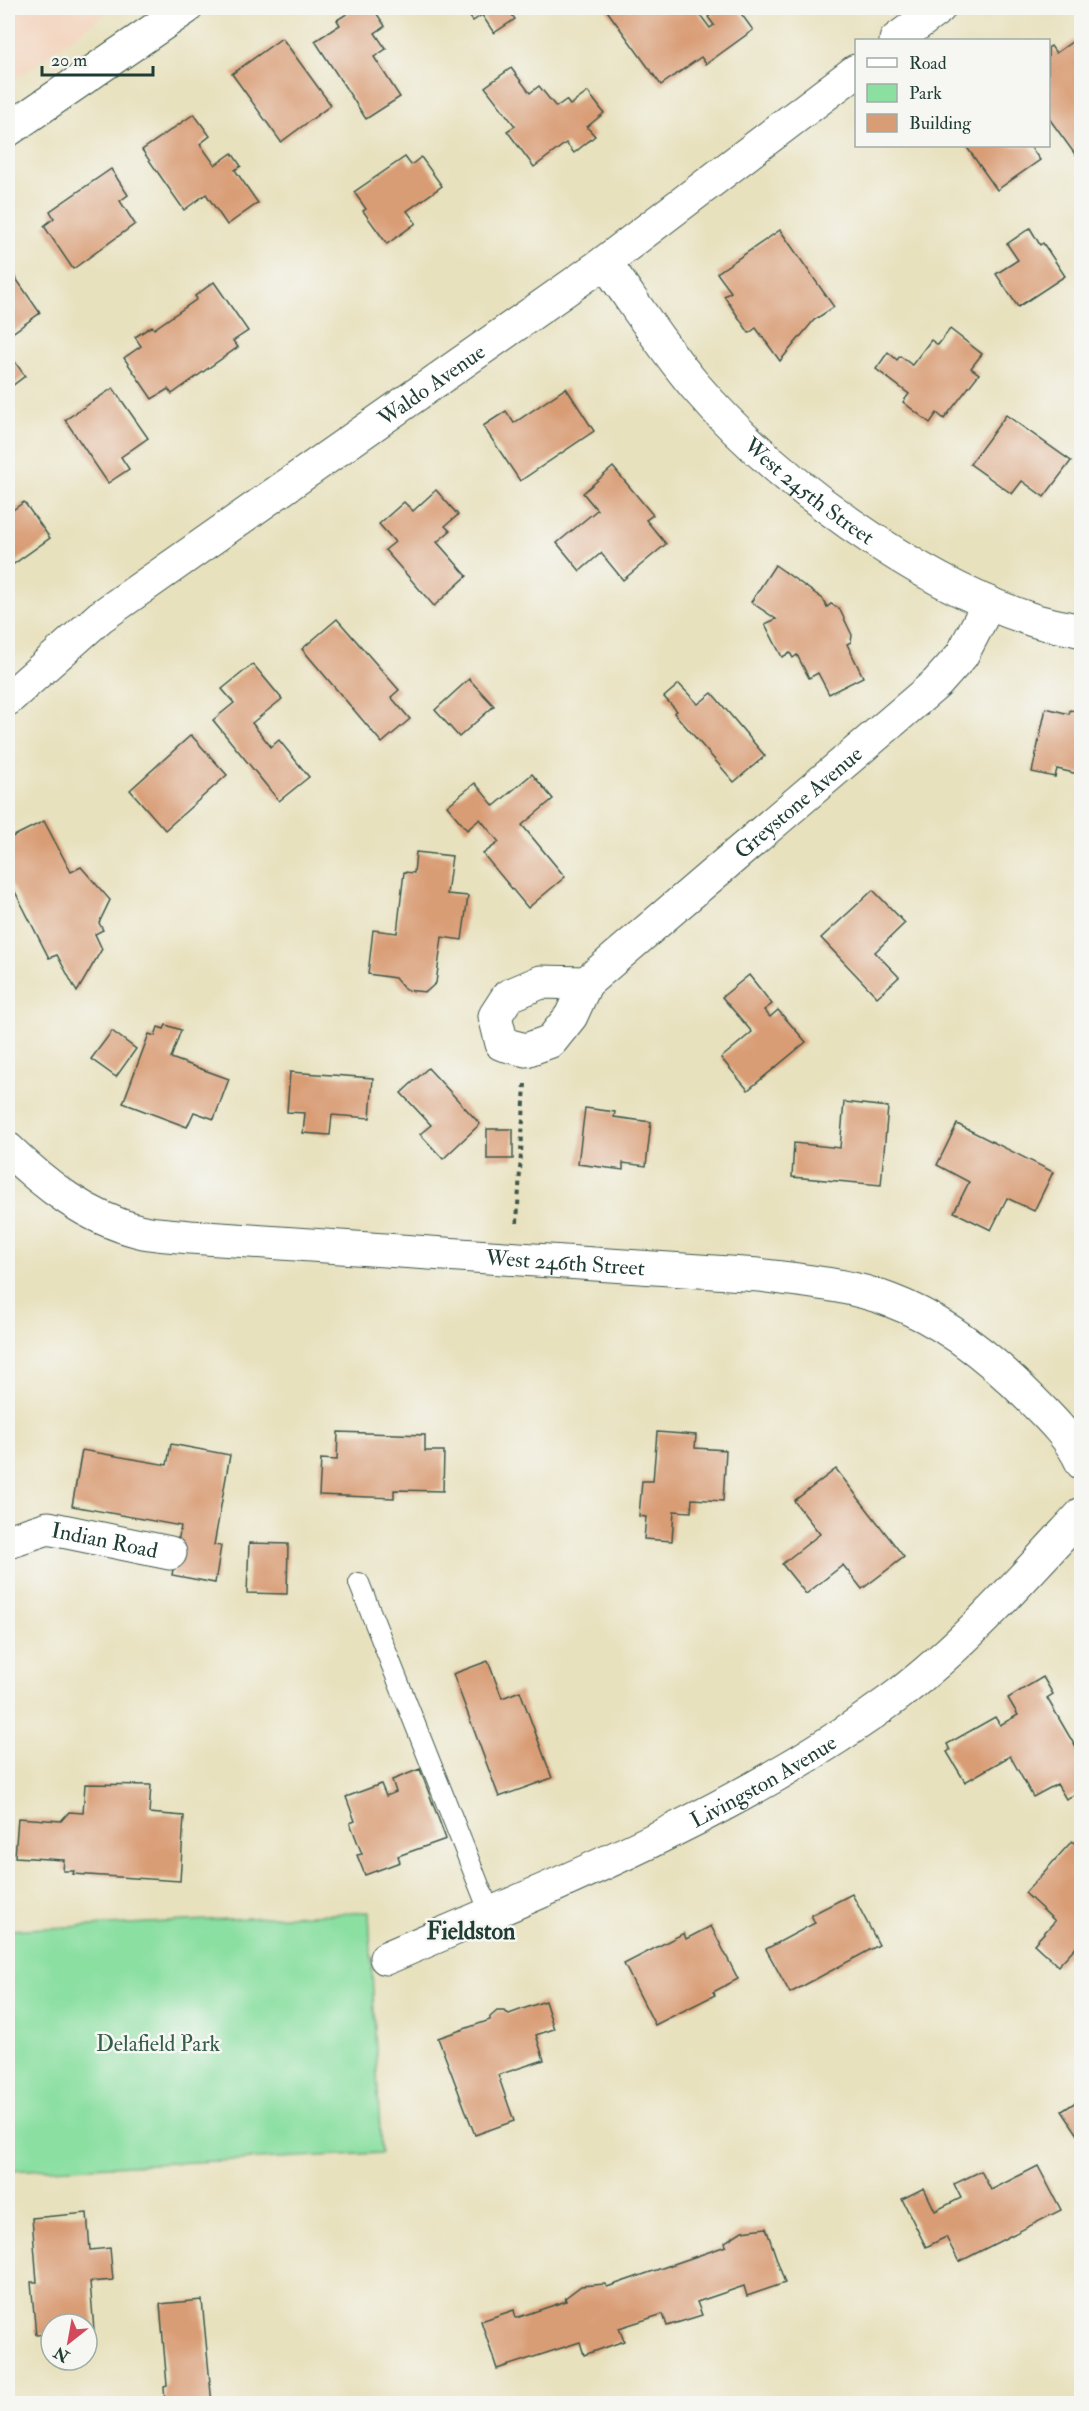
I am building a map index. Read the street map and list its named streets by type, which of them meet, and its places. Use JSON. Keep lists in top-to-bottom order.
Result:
{
  "streets": {
    "street": [
      "Waldo Avenue",
      "West 245th Street",
      "Greystone Avenue",
      "West 246th Street",
      "Indian Road",
      "Livingston Avenue"
    ]
  },
  "crossings": [
    ["Waldo Avenue", "West 245th Street"],
    ["West 245th Street", "Greystone Avenue"]
  ],
  "districts": ["Fieldston"],
  "parks": ["Delafield Park"],
  "legend": ["Road", "Park", "Building"],
  "scale_bar": "20 m",
  "north": "bottom left"
}
